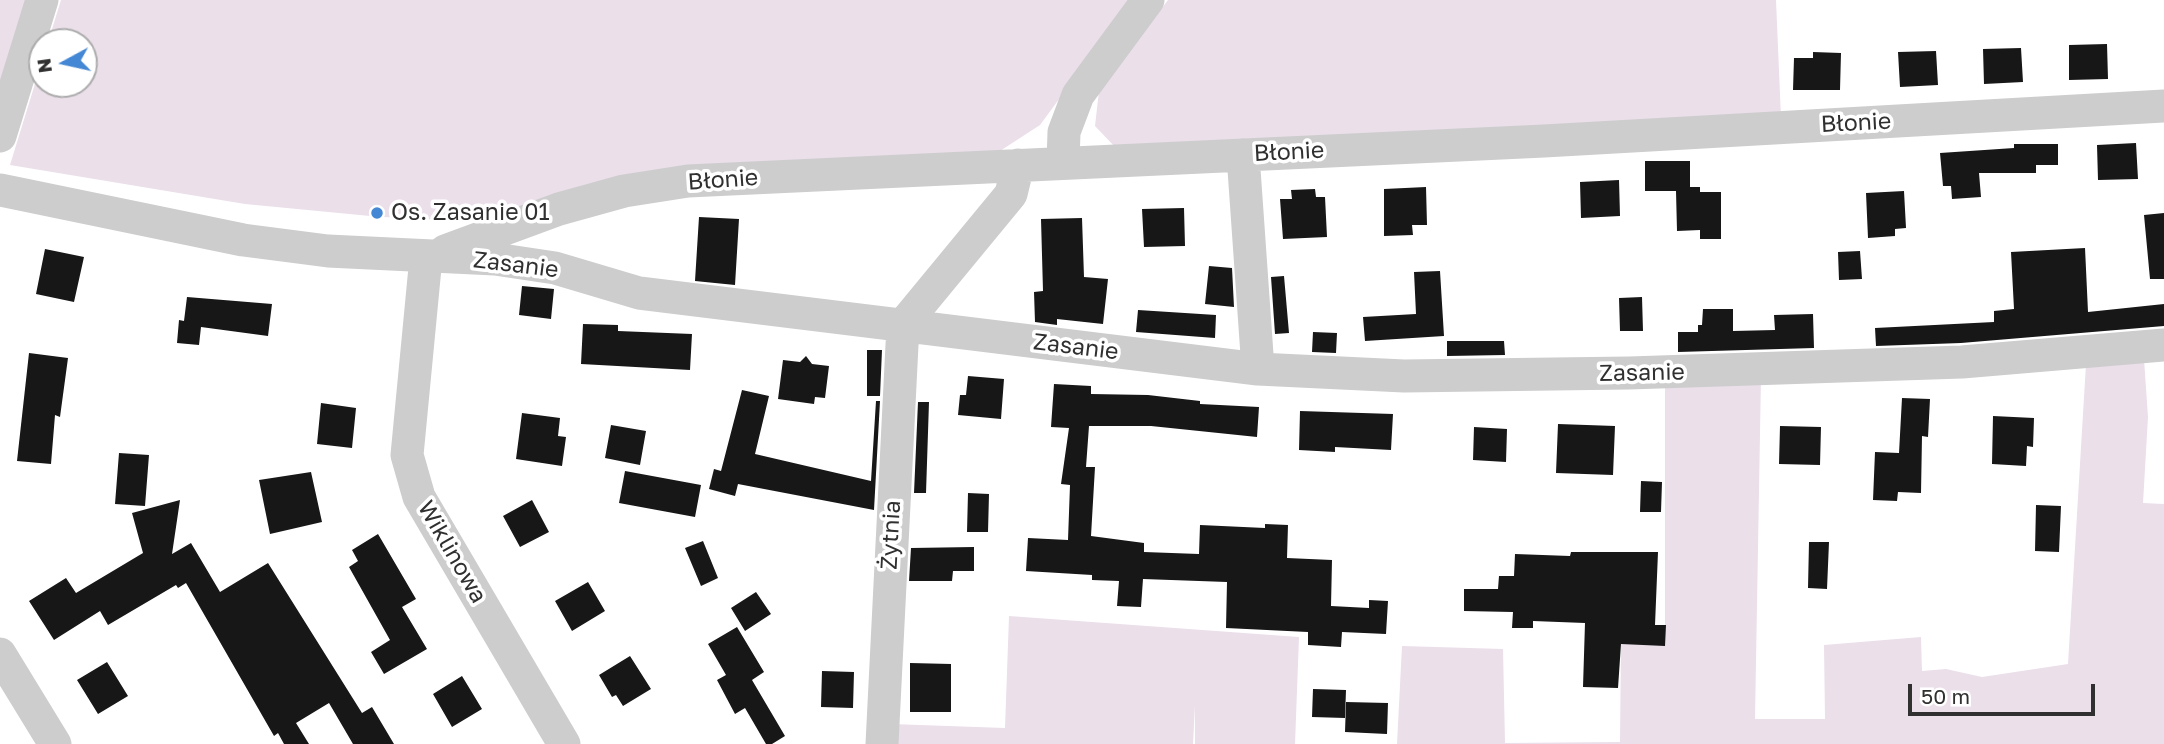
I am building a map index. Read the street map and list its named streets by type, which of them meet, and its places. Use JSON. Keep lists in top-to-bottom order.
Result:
{
  "streets": {
    "street": [
      "Błonie",
      "Zasanie",
      "Żytnia",
      "Wiklinowa"
    ]
  },
  "crossings": [
    ["Błonie", "Zasanie"],
    ["Błonie", "Wiklinowa"],
    ["Zasanie", "Żytnia"],
    ["Zasanie", "Wiklinowa"]
  ],
  "places": ["Os. Zasanie 01"],
  "scale_bar": "50 m",
  "north": "left"
}
